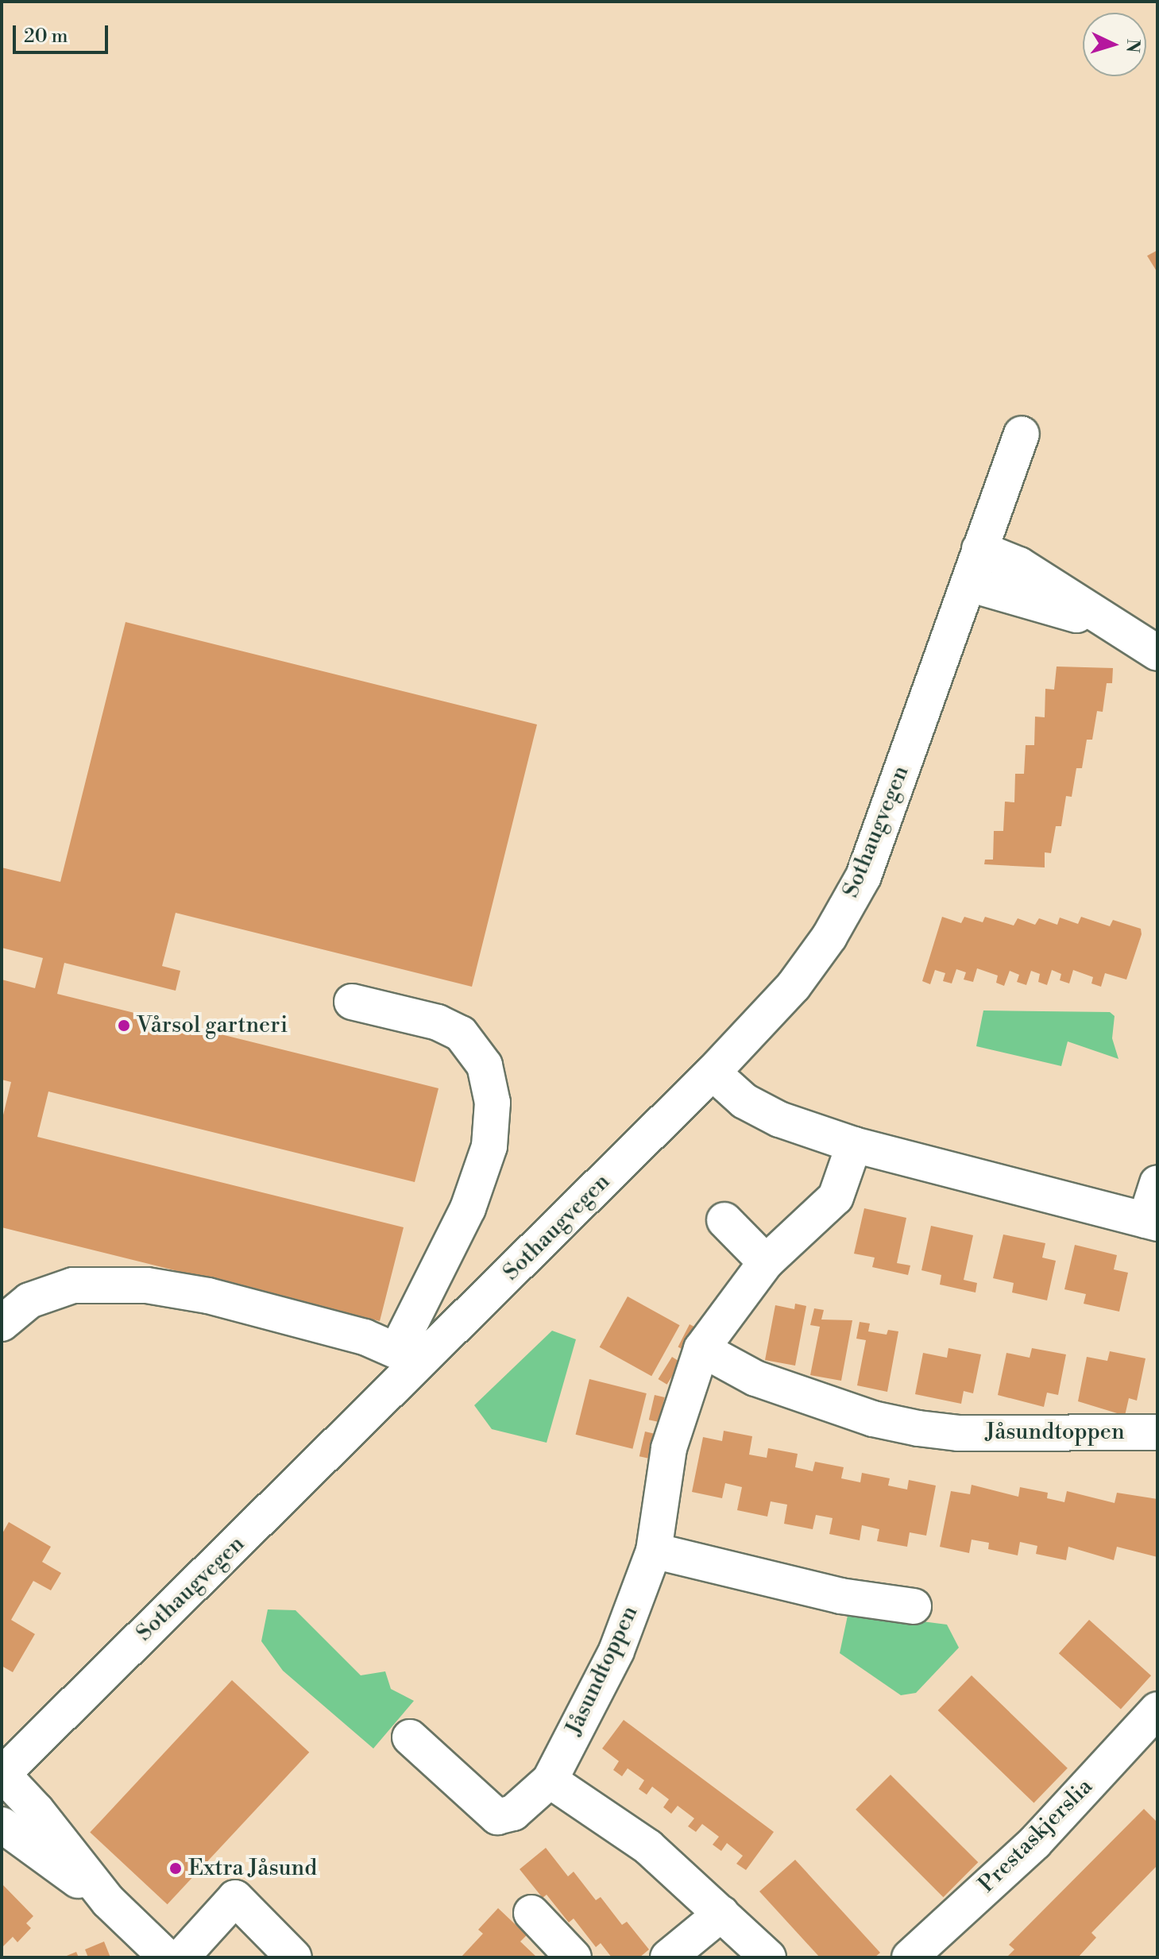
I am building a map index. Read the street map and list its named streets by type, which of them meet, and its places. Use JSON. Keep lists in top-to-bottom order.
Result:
{
  "streets": {
    "street": ["Sothaugvegen", "Jåsundtoppen", "Prestaskjerslia"]
  },
  "places": ["Vårsol gartneri", "Extra Jåsund"],
  "scale_bar": "20 m",
  "north": "right"
}
